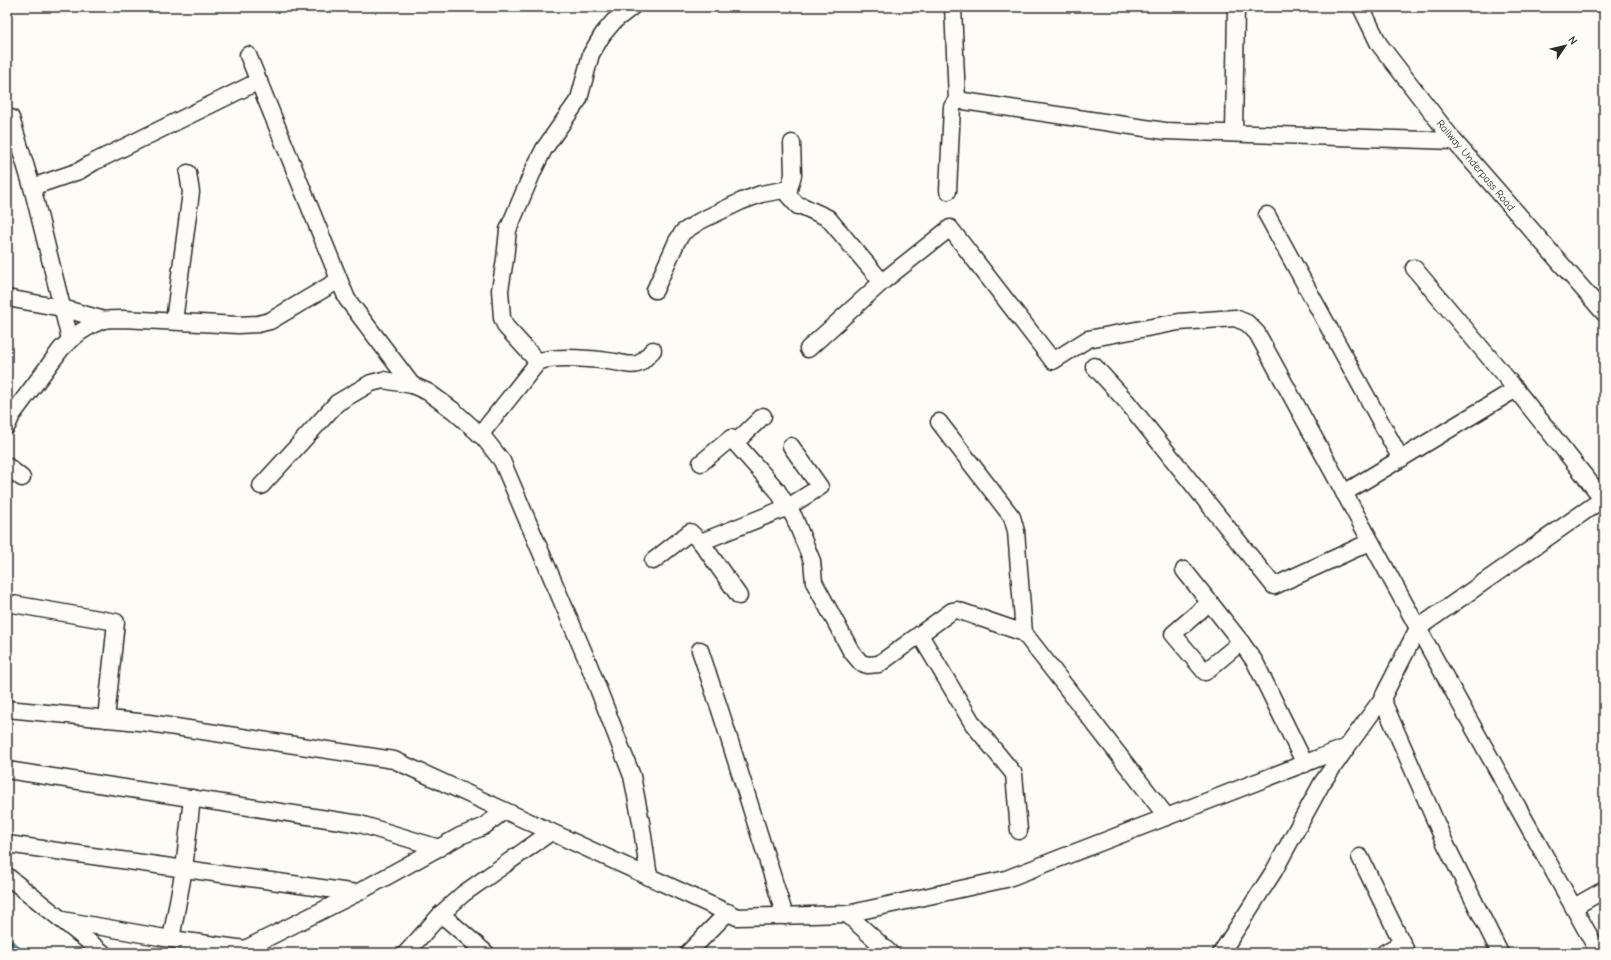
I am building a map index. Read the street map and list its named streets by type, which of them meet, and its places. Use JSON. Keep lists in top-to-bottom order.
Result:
{
  "streets": {
    "street": ["Railway Underpass Road"]
  },
  "north": "top right"
}
